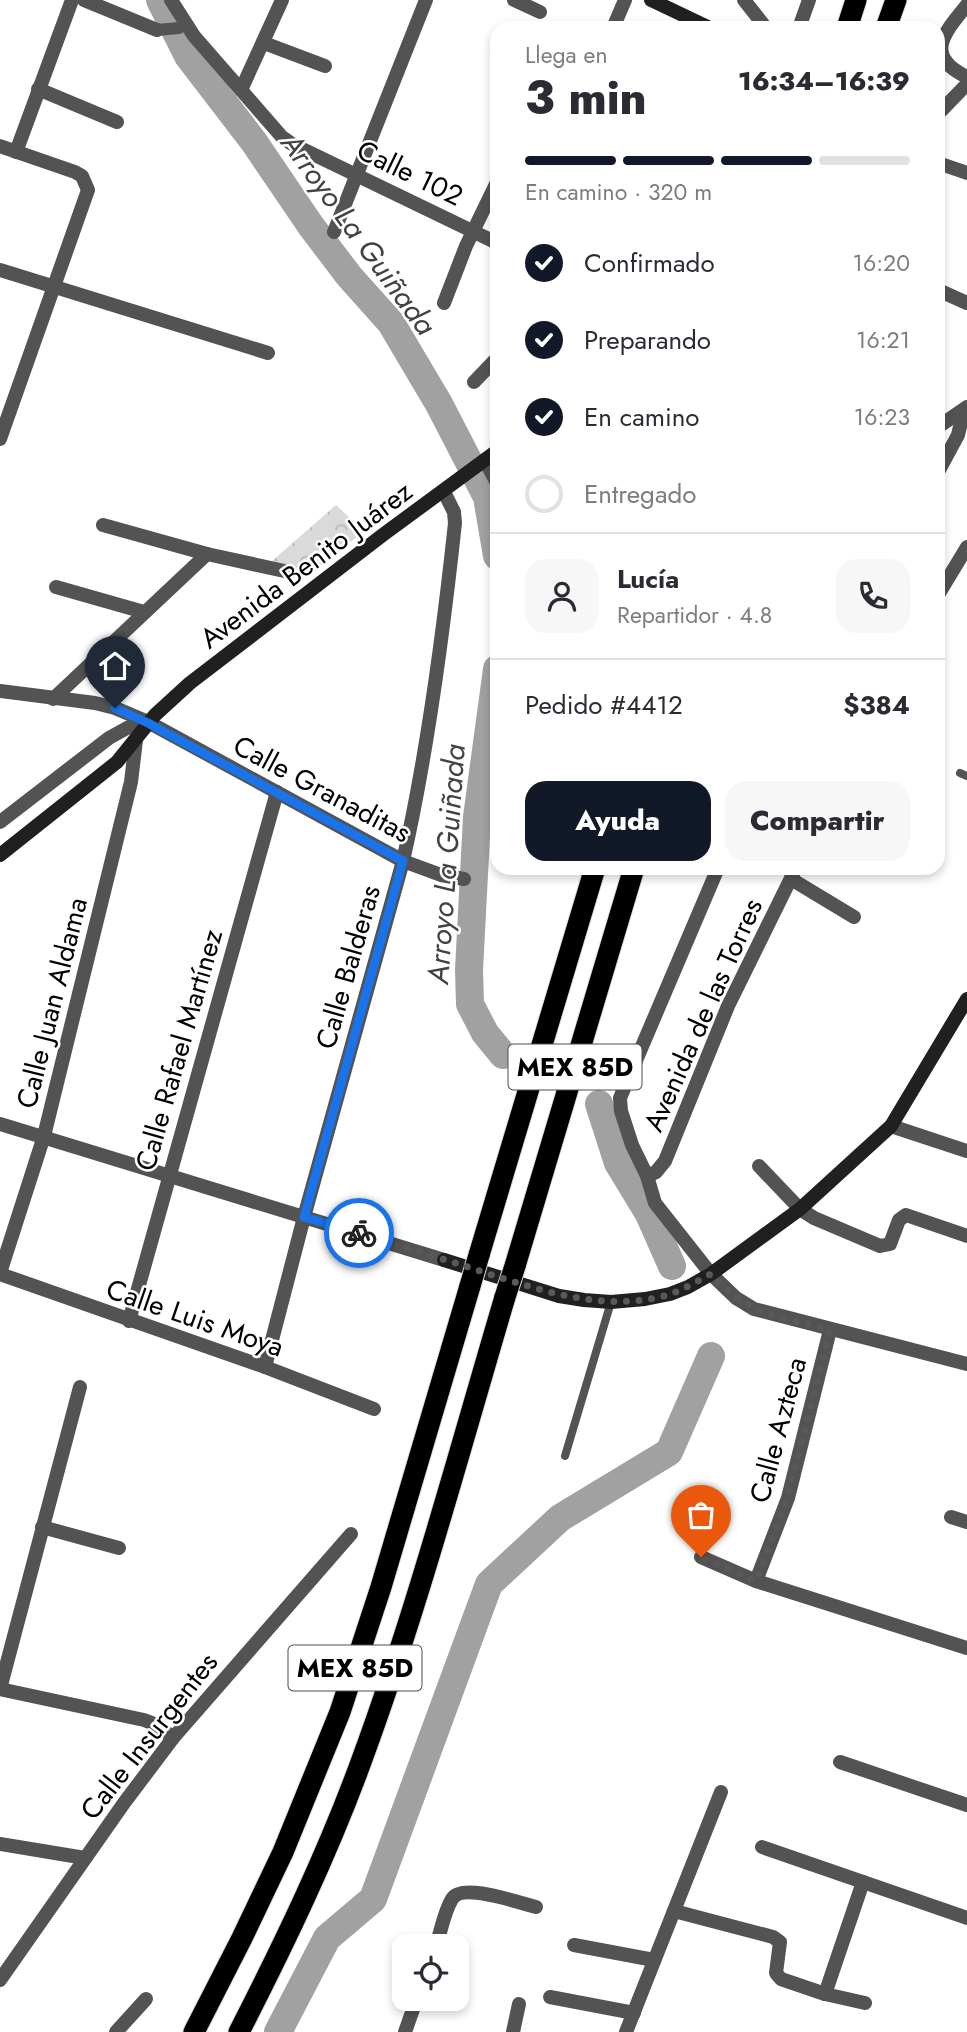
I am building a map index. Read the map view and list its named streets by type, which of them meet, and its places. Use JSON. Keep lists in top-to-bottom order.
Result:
{
  "streets": {
    "highway": ["MEX 85D"],
    "main road": ["Avenida Benito Juárez"],
    "street": [
      "Calle 102",
      "Calle Granaditas",
      "Calle Balderas",
      "Calle Juan Aldama",
      "Avenida de las Torres",
      "Calle Rafael Martínez",
      "Calle Luis Moya",
      "Calle Azteca",
      "Calle Insurgentes"
    ]
  },
  "crossings": [
    ["Avenida Benito Juárez", "Calle Granaditas"],
    ["Avenida Benito Juárez", "Calle Balderas"],
    ["Avenida Benito Juárez", "Calle Juan Aldama"],
    ["Calle Granaditas", "Calle Balderas"],
    ["Calle Granaditas", "Calle Rafael Martínez"],
    ["Calle Balderas", "Calle Luis Moya"],
    ["Calle Juan Aldama", "Calle Luis Moya"],
    ["Avenida de las Torres", "Calle Azteca"],
    ["Calle Rafael Martínez", "Calle Luis Moya"]
  ],
  "water": ["Arroyo La Guiñada"],
  "page": {
    "heading": ["3 min", "Llega en", "16:34–16:39"],
    "panel": [
      "Lucía",
      "Repartidor · 4.8",
      "Pedido #4412",
      "$384"
    ],
    "bar": "En camino · 320 m",
    "list": [
      ["Confirmado", "16:20"],
      ["Preparando", "16:21"],
      ["En camino", "16:23"],
      "Entregado"
    ],
    "buttons": ["Ayuda", "Compartir"]
  }
}
